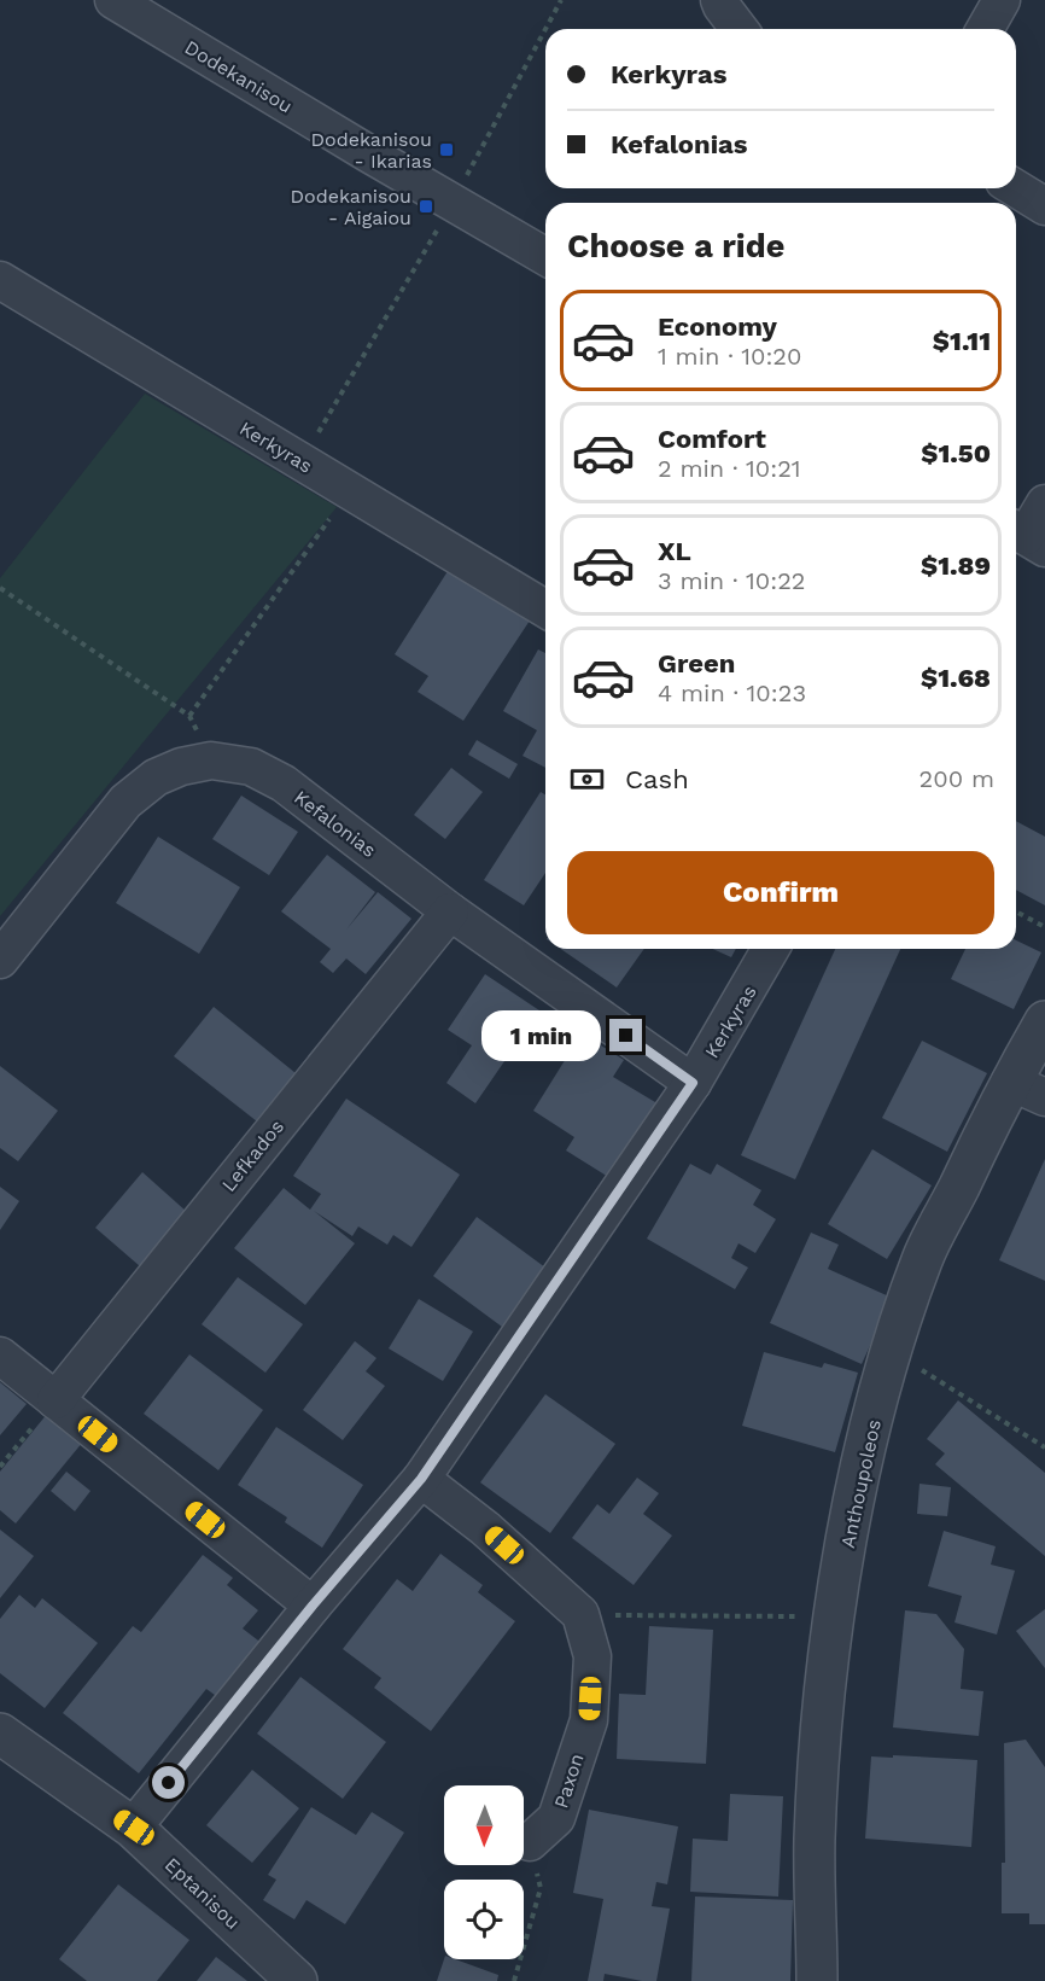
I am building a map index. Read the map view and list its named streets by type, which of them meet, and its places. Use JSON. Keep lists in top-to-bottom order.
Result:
{
  "streets": {
    "street": [
      "Dodekanisou",
      "Kerkyras",
      "Kefalonias",
      "Lefkados",
      "Anthoupoleos",
      "Paxon",
      "Eptanisou"
    ]
  },
  "crossings": [
    ["Kerkyras", "Kefalonias"],
    ["Kerkyras", "Eptanisou"],
    ["Kefalonias", "Lefkados"]
  ],
  "places": {
    "transit": ["Dodekanisou - Ikarias", "Dodekanisou - Aigaiou"]
  },
  "north": "bottom",
  "page": {
    "banner": ["Kerkyras", "Kefalonias"],
    "heading": "Choose a ride",
    "list": [
      {
        "name": "Economy",
        "note": "1 min · 10:20",
        "value": "$1.11"
      },
      {
        "name": "Comfort",
        "note": "2 min · 10:21",
        "value": "$1.50"
      },
      {
        "name": "XL",
        "note": "3 min · 10:22",
        "value": "$1.89"
      },
      {
        "name": "Green",
        "note": "4 min · 10:23",
        "value": "$1.68"
      }
    ],
    "pay": ["Cash", "200 m"],
    "buttons": "Confirm",
    "bubble": "1 min"
  }
}
